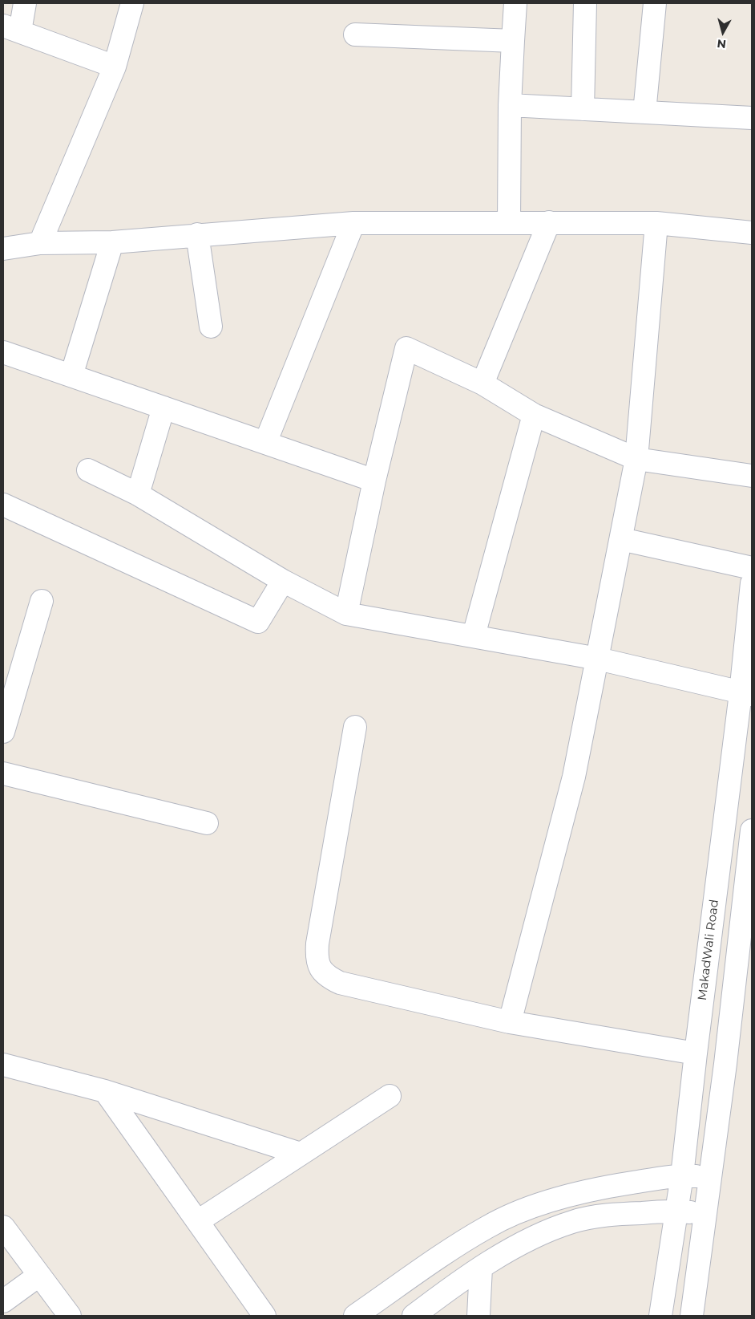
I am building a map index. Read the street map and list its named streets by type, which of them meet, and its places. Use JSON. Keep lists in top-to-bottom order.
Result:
{
  "streets": {
    "street": ["MakadWali Road"]
  },
  "north": "bottom"
}
